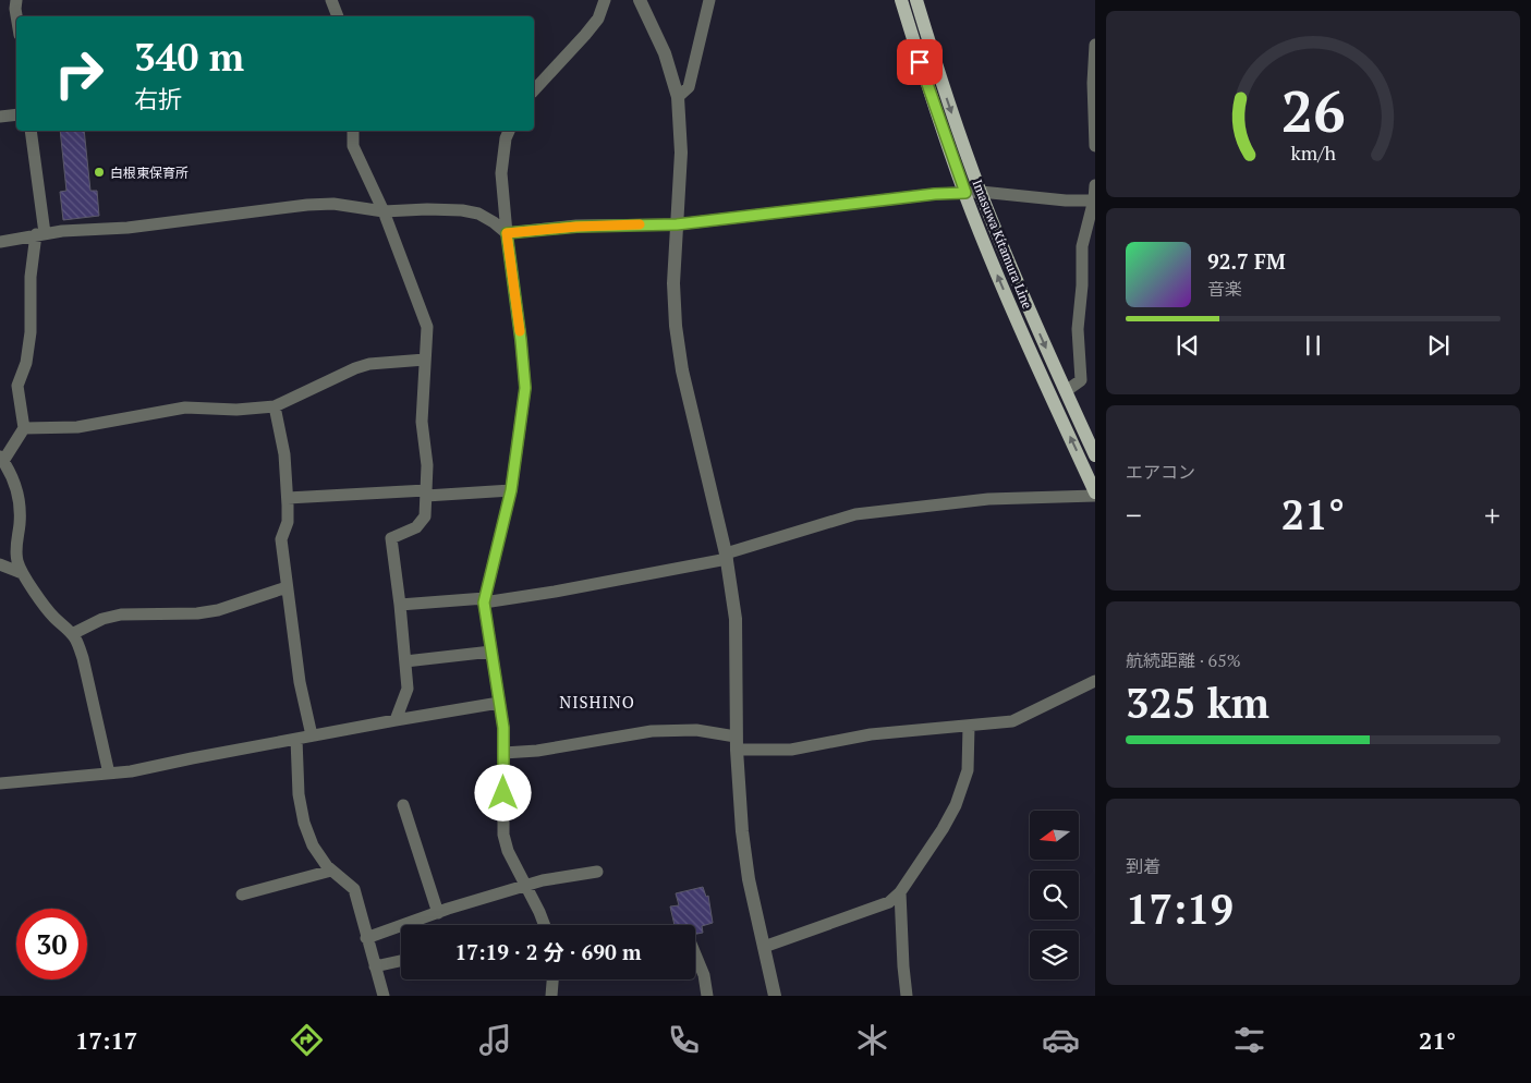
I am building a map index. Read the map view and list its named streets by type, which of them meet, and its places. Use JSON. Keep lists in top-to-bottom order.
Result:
{
  "streets": {
    "main road": ["Imasuwa Kitamura Line"]
  },
  "districts": ["NISHINO"],
  "places": ["白根東保育所"],
  "north": "left",
  "page": {
    "turn": ["340 m", "右折"],
    "song": ["92.7 FM", "音楽"],
    "tile": [
      "エアコン",
      ["航続距離 · 65%", "325 km"],
      ["到着", "17:19"]
    ],
    "heat": ["−", "21°", "+"],
    "limit": "30",
    "trip": "17:19 · 2 分 · 690 m",
    "tabs": ["17:17", "21°"],
    "gauge": ["26", "km/h"]
  }
}
